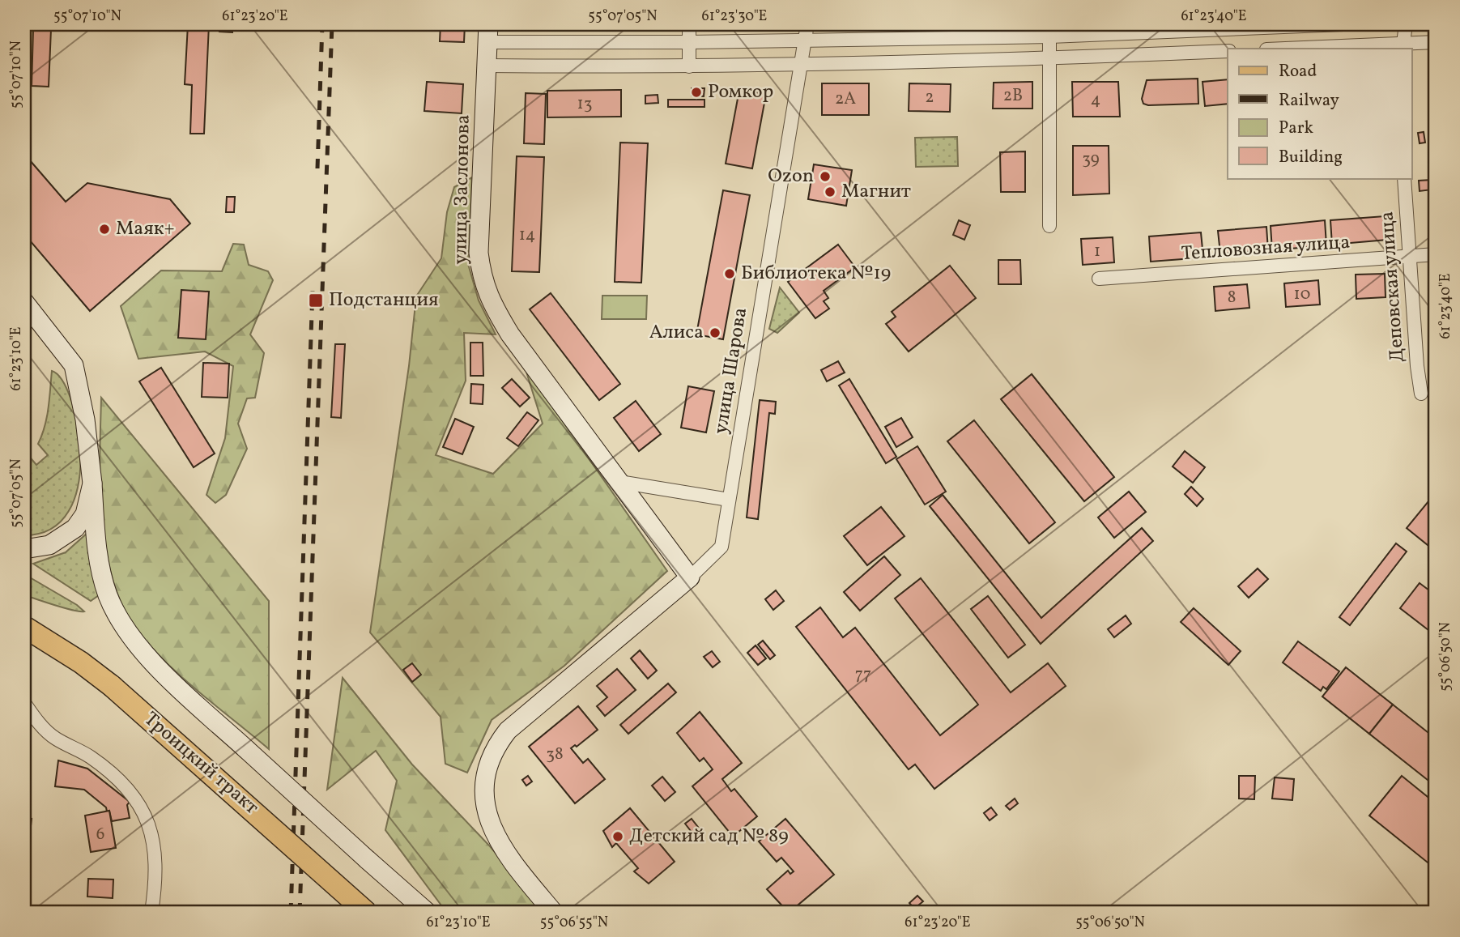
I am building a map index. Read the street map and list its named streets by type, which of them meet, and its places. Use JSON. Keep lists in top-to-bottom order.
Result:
{
  "streets": {
    "main road": ["Троицкий тракт"],
    "street": [
      "улица Заслонова",
      "Тепловозная улица",
      "Деповская улица",
      "улица Шарова"
    ]
  },
  "crossings": [
    ["улица Заслонова", "улица Шарова"],
    ["Тепловозная улица", "Деповская улица"]
  ],
  "places": {
    "other": [
      "Ромкор",
      "Ozon",
      "Магнит",
      "Маяк+",
      "Библиотека №19",
      "Алиса",
      "Детский сад № 89"
    ],
    "transit": ["Подстанция"]
  },
  "house_numbers": [
    "2В",
    "2",
    "2А",
    "4",
    "13",
    "39",
    "14",
    "1",
    "10",
    "8",
    "77",
    "38",
    "6"
  ],
  "legend": [
    "Road",
    "Railway",
    "Park",
    "Building"
  ],
  "coordinates": [
    "55°07'10\"N",
    "61°23'20\"E",
    "55°07'05\"N",
    "61°23'30\"E",
    "61°23'40\"E",
    "61°23'10\"E",
    "55°06'50\"N",
    "55°06'55\"N"
  ]
}
